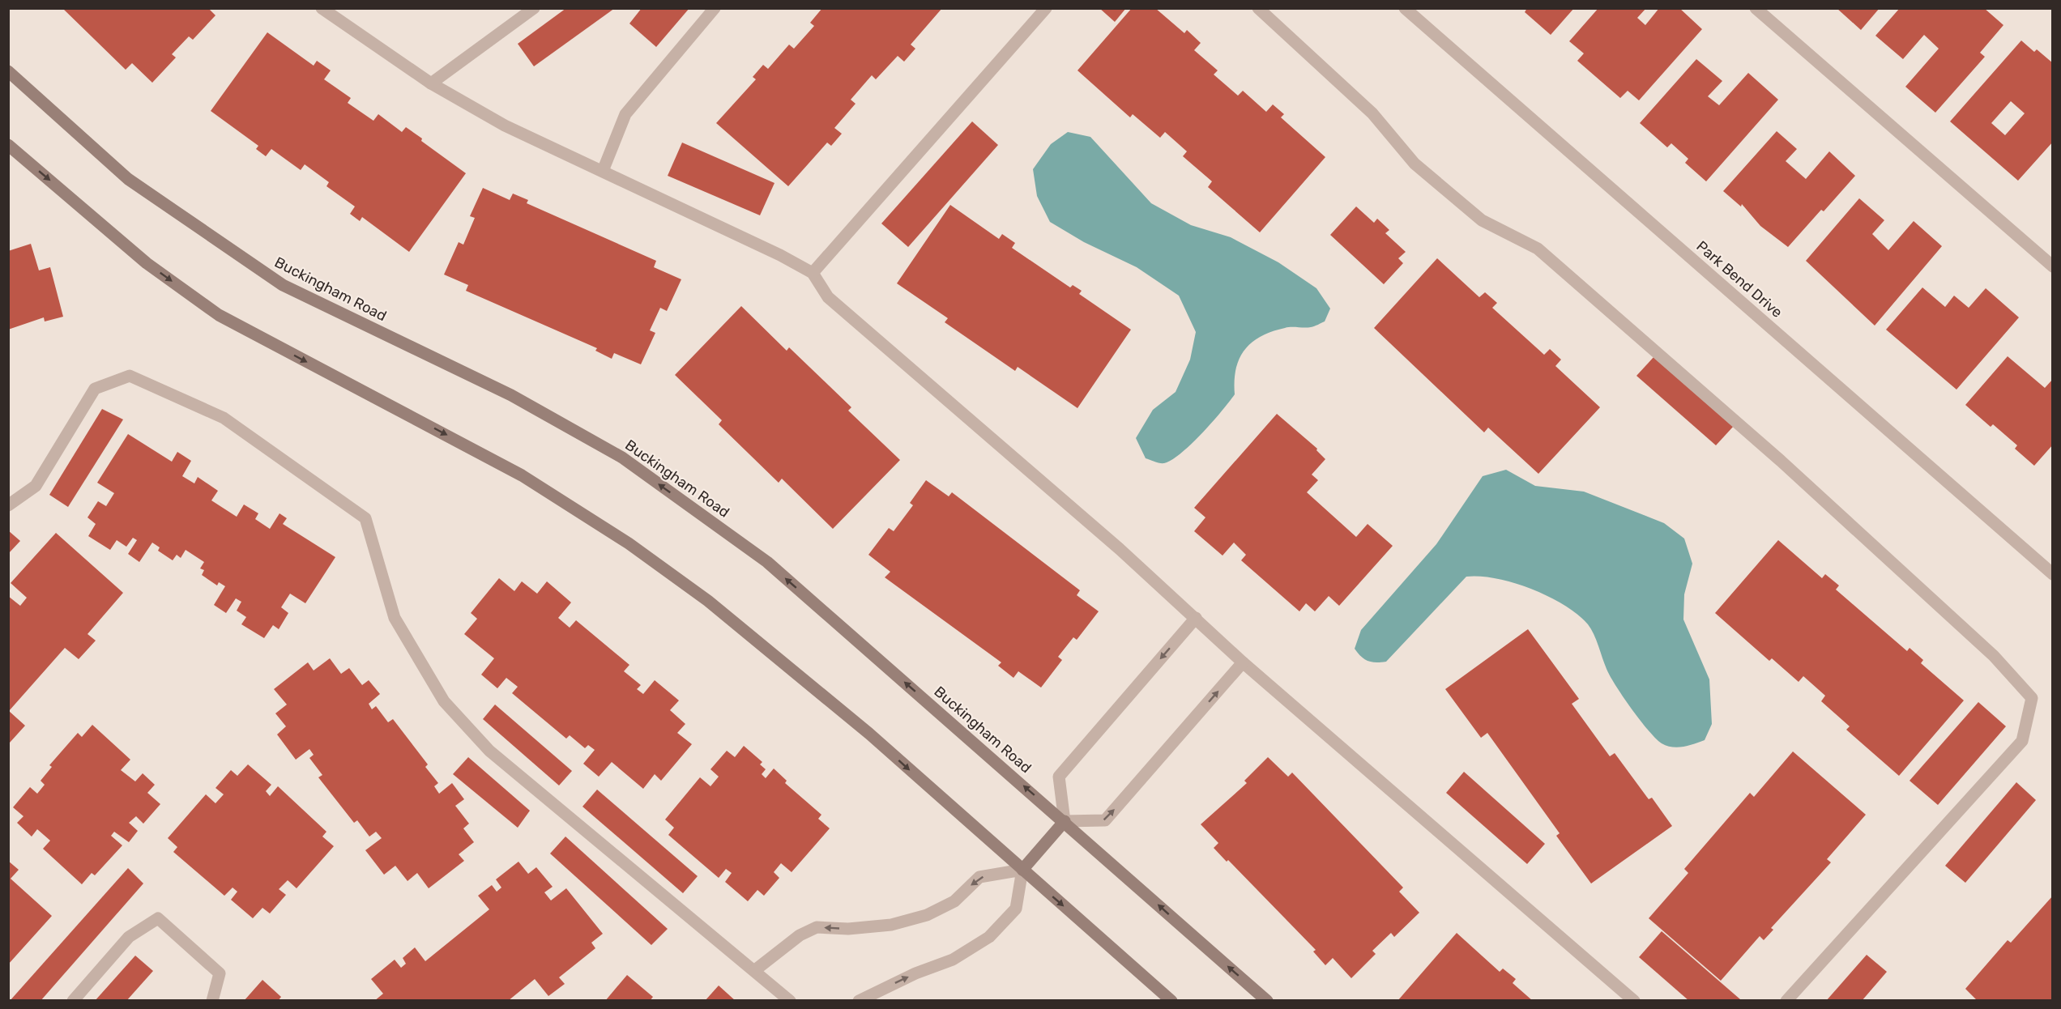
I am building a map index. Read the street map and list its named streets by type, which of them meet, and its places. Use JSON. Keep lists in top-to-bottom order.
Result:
{
  "streets": {
    "street": ["Park Bend Drive", "Buckingham Road"]
  }
}
